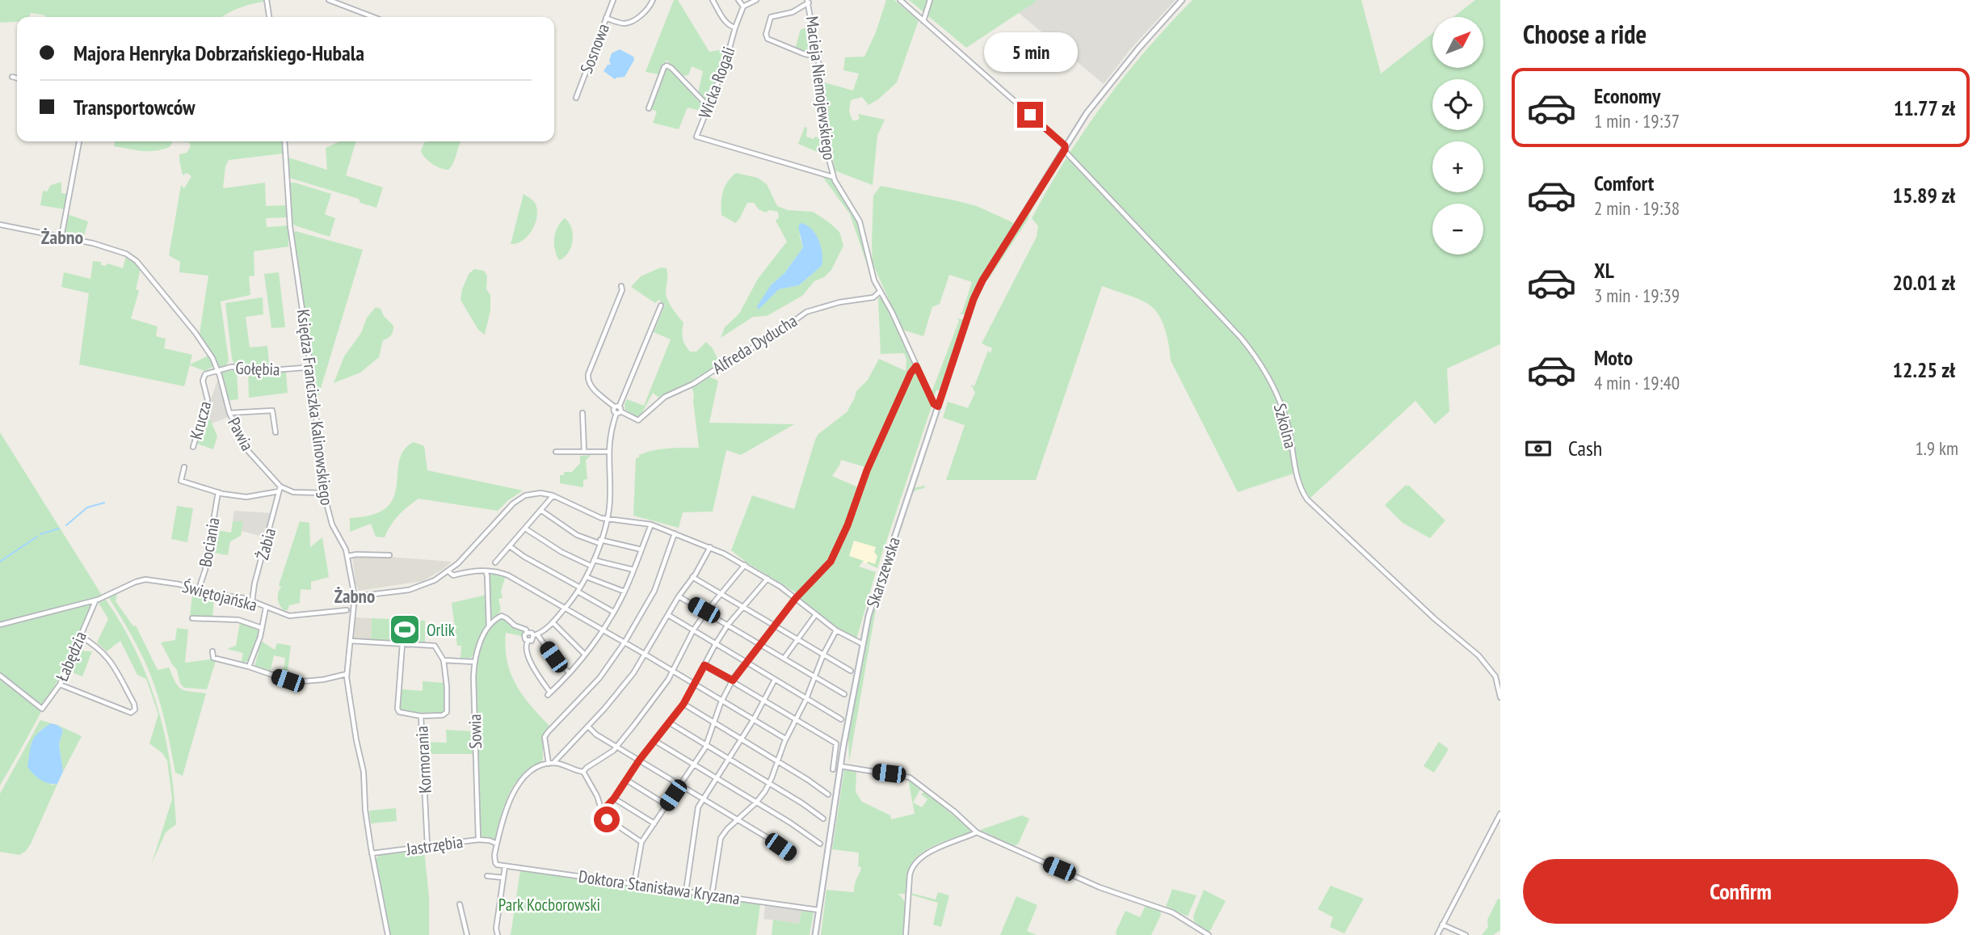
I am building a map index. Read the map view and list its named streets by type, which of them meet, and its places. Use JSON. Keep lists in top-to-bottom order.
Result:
{
  "streets": {
    "main road": ["Skarszewska"],
    "street": [
      "Sosnowa",
      "Wicka Rogali",
      "Macieja Niemojewskiego",
      "Alfreda Dyducha",
      "Gołębia",
      "Księdza Franciszka Kalinowskiego",
      "Krucza",
      "Szkolna",
      "Pawia",
      "Bociania",
      "Żabia",
      "Świętojańska",
      "Łabędzia",
      "Sowia",
      "Kormorania",
      "Jastrzębia",
      "Doktora Stanisława Kryzana"
    ]
  },
  "crossings": [
    ["Wicka Rogali", "Macieja Niemojewskiego"],
    ["Gołębia", "Księdza Franciszka Kalinowskiego"],
    ["Gołębia", "Krucza"],
    ["Gołębia", "Pawia"],
    ["Księdza Franciszka Kalinowskiego", "Świętojańska"],
    ["Krucza", "Pawia"],
    ["Szkolna", "Skarszewska"],
    ["Pawia", "Żabia"],
    ["Bociania", "Świętojańska"],
    ["Żabia", "Świętojańska"],
    ["Skarszewska", "Doktora Stanisława Kryzana"],
    ["Świętojańska", "Łabędzia"],
    ["Sowia", "Jastrzębia"],
    ["Kormorania", "Jastrzębia"]
  ],
  "districts": ["Żabno", "Żabno"],
  "parks": ["Park Kocborowski"],
  "places": {
    "sports": ["Orlik"]
  },
  "north": "top right",
  "page": {
    "heading": "Choose a ride",
    "map_buttons": ["+", "−"],
    "banner": ["Majora Henryka Dobrzańskiego-Hubala", "Transportowców"],
    "bubble": "5 min",
    "list": [
      {
        "name": "Economy",
        "note": "1 min · 19:37",
        "value": "11.77 zł"
      },
      {
        "name": "Comfort",
        "note": "2 min · 19:38",
        "value": "15.89 zł"
      },
      {
        "name": "XL",
        "note": "3 min · 19:39",
        "value": "20.01 zł"
      },
      {
        "name": "Moto",
        "note": "4 min · 19:40",
        "value": "12.25 zł"
      }
    ],
    "pay": ["Cash", "1.9 km"],
    "buttons": "Confirm"
  }
}
